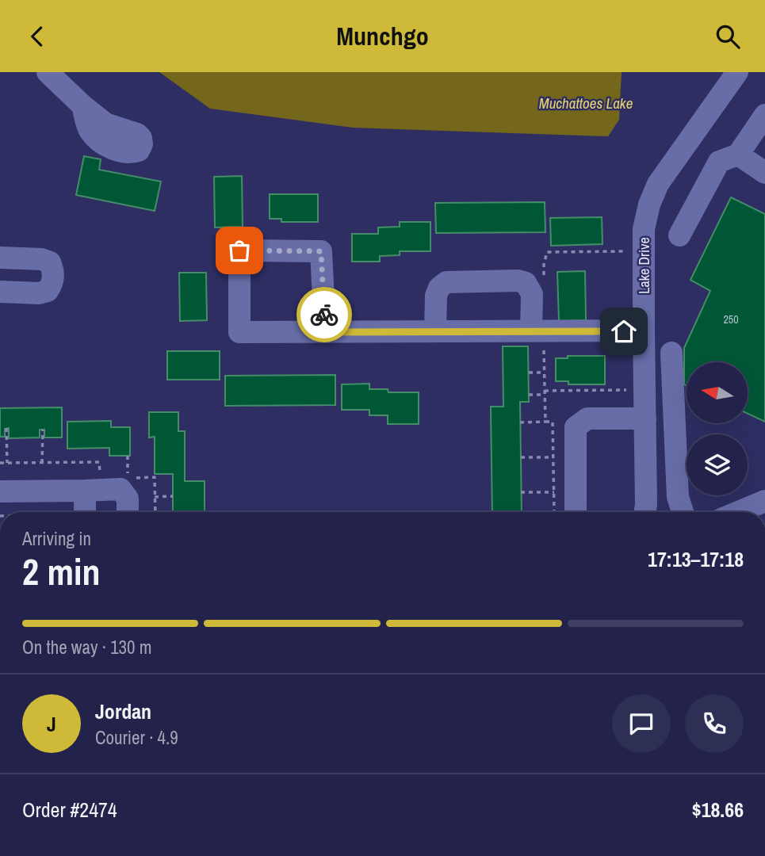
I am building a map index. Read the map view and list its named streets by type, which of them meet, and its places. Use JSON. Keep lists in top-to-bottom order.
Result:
{
  "streets": {
    "street": ["Lake Drive"]
  },
  "water": ["Muchattoes Lake"],
  "house_numbers": ["250"],
  "north": "left",
  "page": {
    "header": "Munchgo",
    "heading": ["2 min", "Arriving in", "17:13–17:18"],
    "panel": [
      "Jordan",
      "Courier · 4.9",
      "Order #2474",
      "$18.66"
    ],
    "bar": "On the way · 130 m",
    "round": "J"
  }
}
